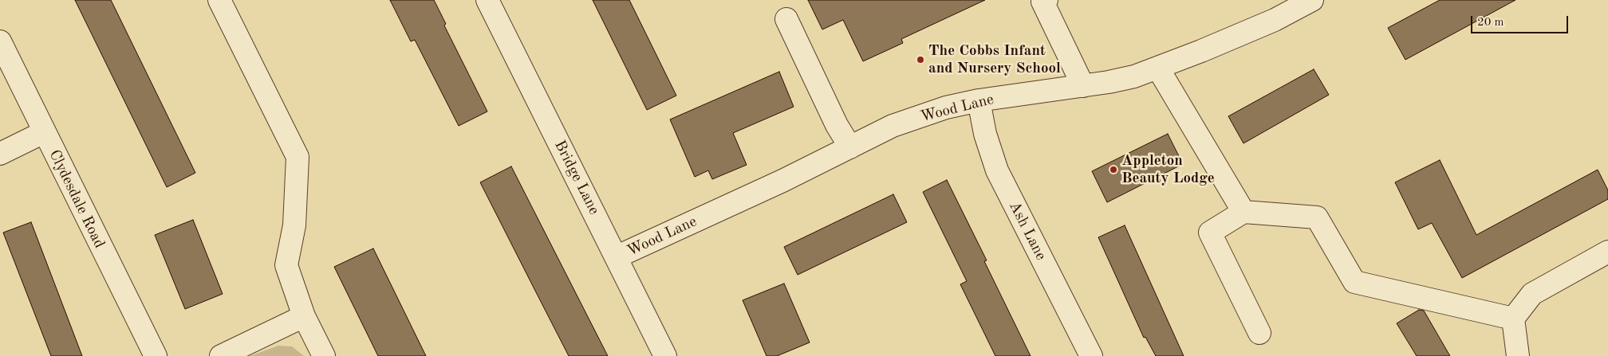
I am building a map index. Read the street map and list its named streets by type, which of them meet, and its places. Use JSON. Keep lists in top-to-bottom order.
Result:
{
  "streets": {
    "street": [
      "Wood Lane",
      "Bridge Lane",
      "Clydesdale Road",
      "Ash Lane"
    ]
  },
  "crossings": [
    ["Wood Lane", "Bridge Lane"],
    ["Wood Lane", "Ash Lane"]
  ],
  "places": ["The Cobbs Infant and Nursery School", "Appleton Beauty Lodge"],
  "scale_bar": "20 m"
}
